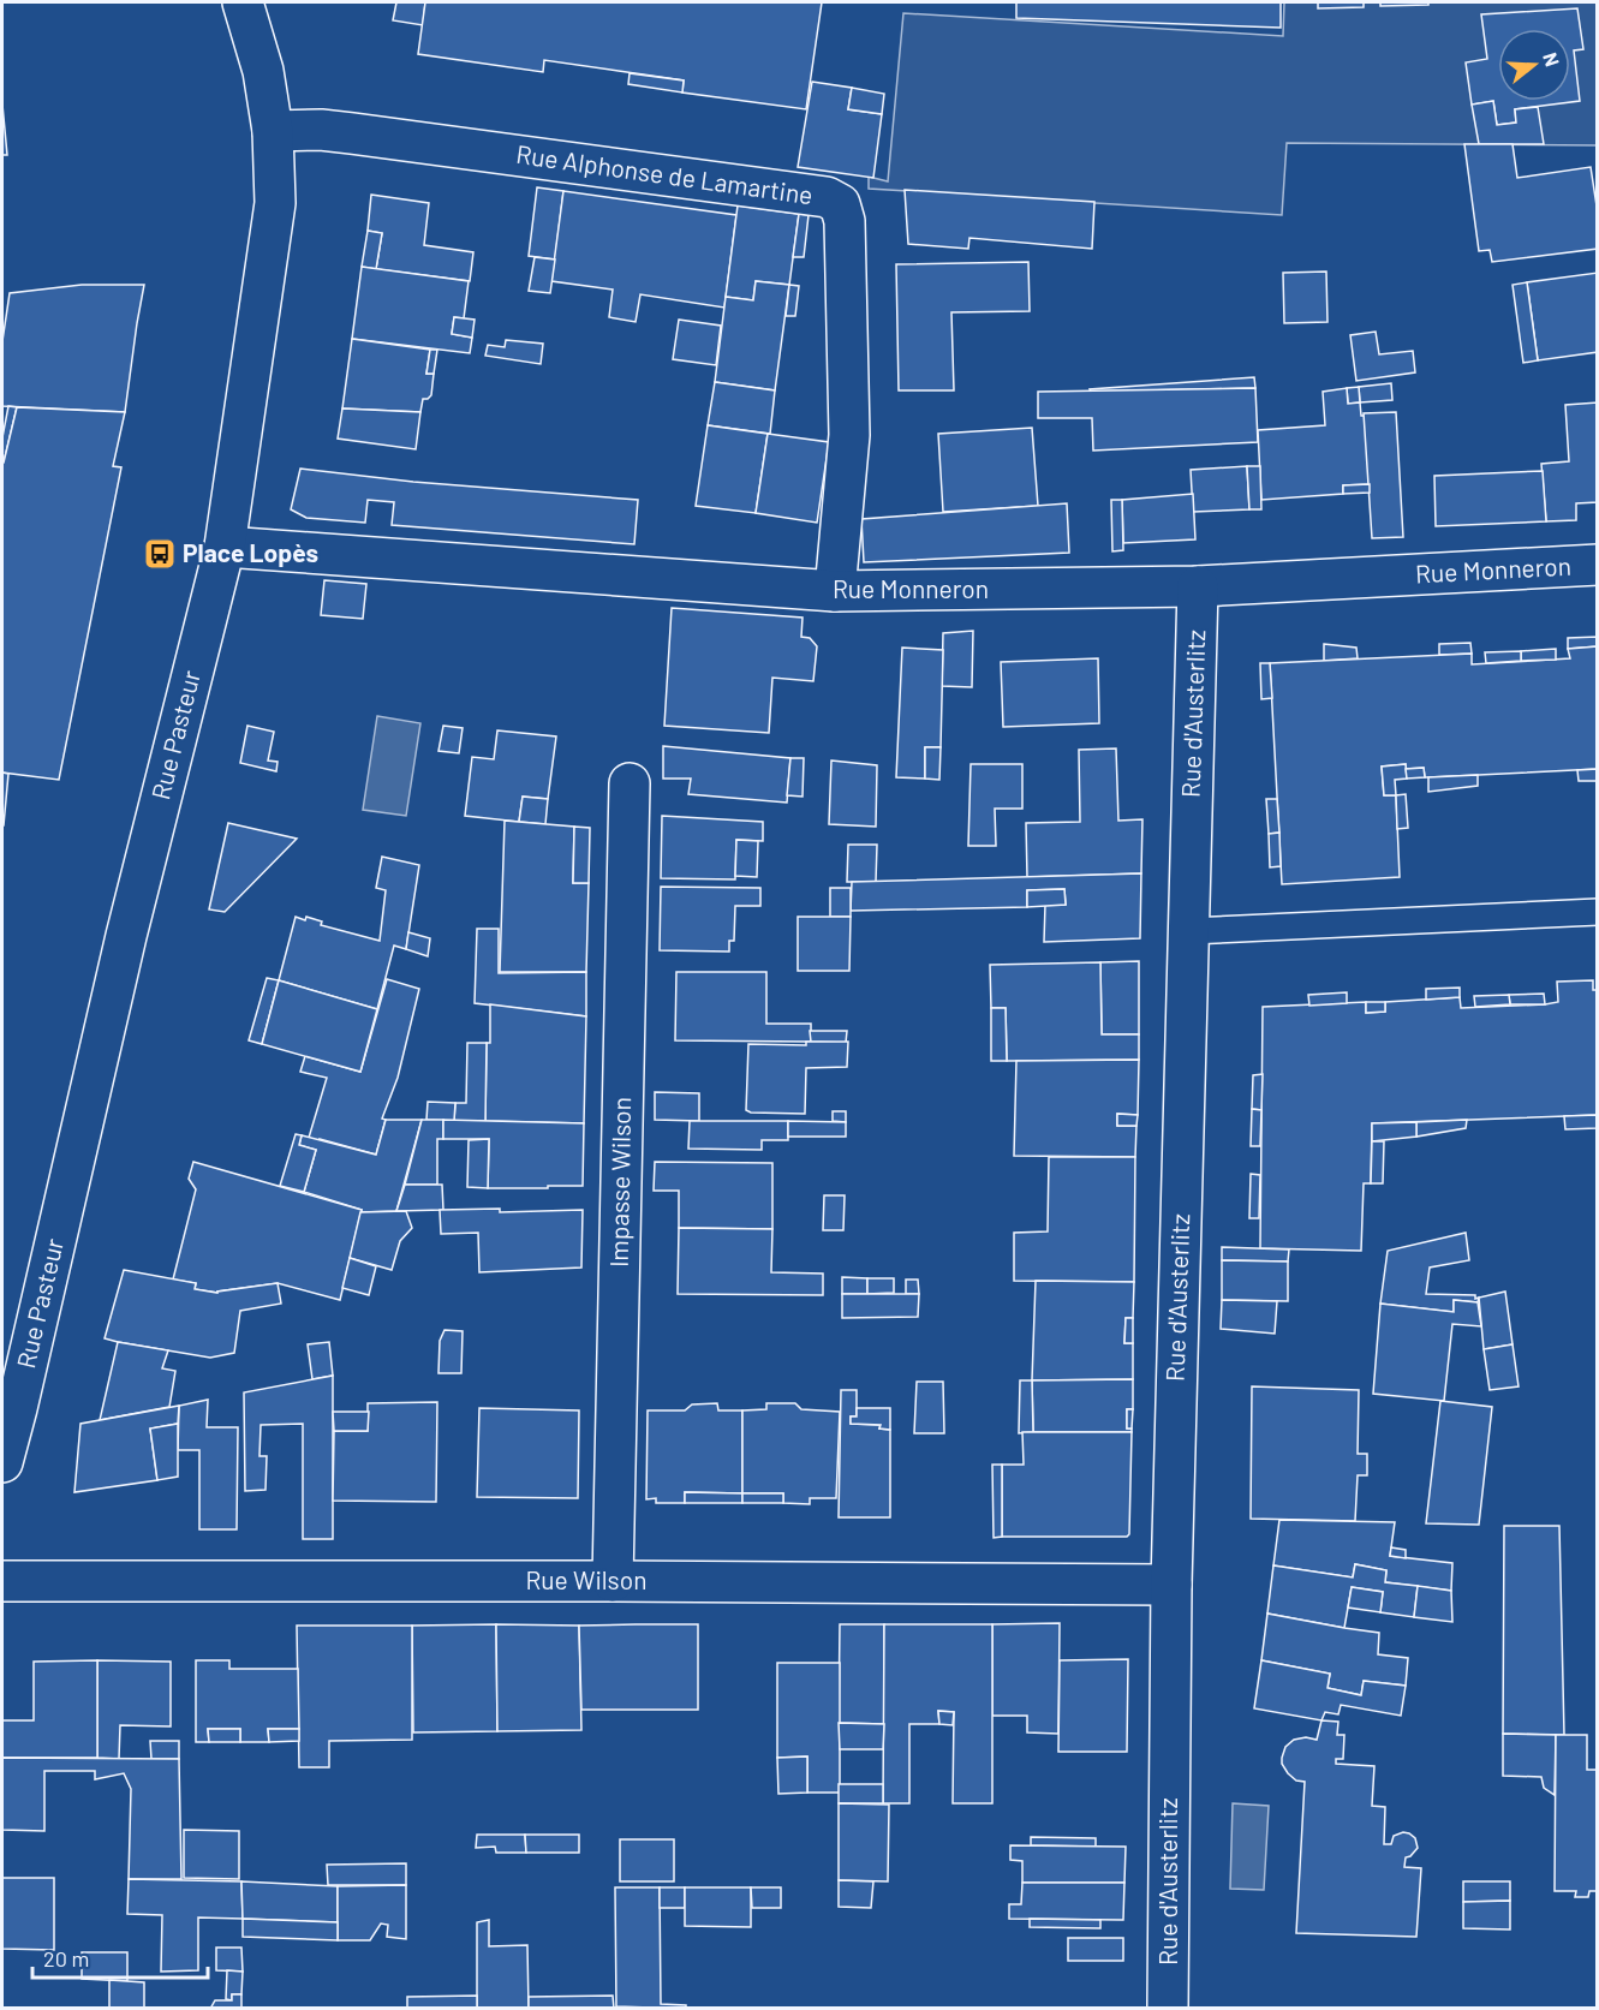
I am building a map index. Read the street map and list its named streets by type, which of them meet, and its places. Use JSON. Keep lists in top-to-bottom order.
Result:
{
  "streets": {
    "street": [
      "Rue Alphonse de Lamartine",
      "Rue Monneron",
      "Rue d'Austerlitz",
      "Rue Pasteur",
      "Impasse Wilson",
      "Rue Wilson"
    ]
  },
  "crossings": [
    ["Rue Alphonse de Lamartine", "Rue Monneron"],
    ["Rue Alphonse de Lamartine", "Rue Pasteur"],
    ["Rue Monneron", "Rue d'Austerlitz"],
    ["Rue Monneron", "Rue Pasteur"],
    ["Rue d'Austerlitz", "Rue Wilson"],
    ["Impasse Wilson", "Rue Wilson"]
  ],
  "places": {
    "bus stop": ["Place Lopès"]
  },
  "scale_bar": "20 m",
  "north": "right"
}
